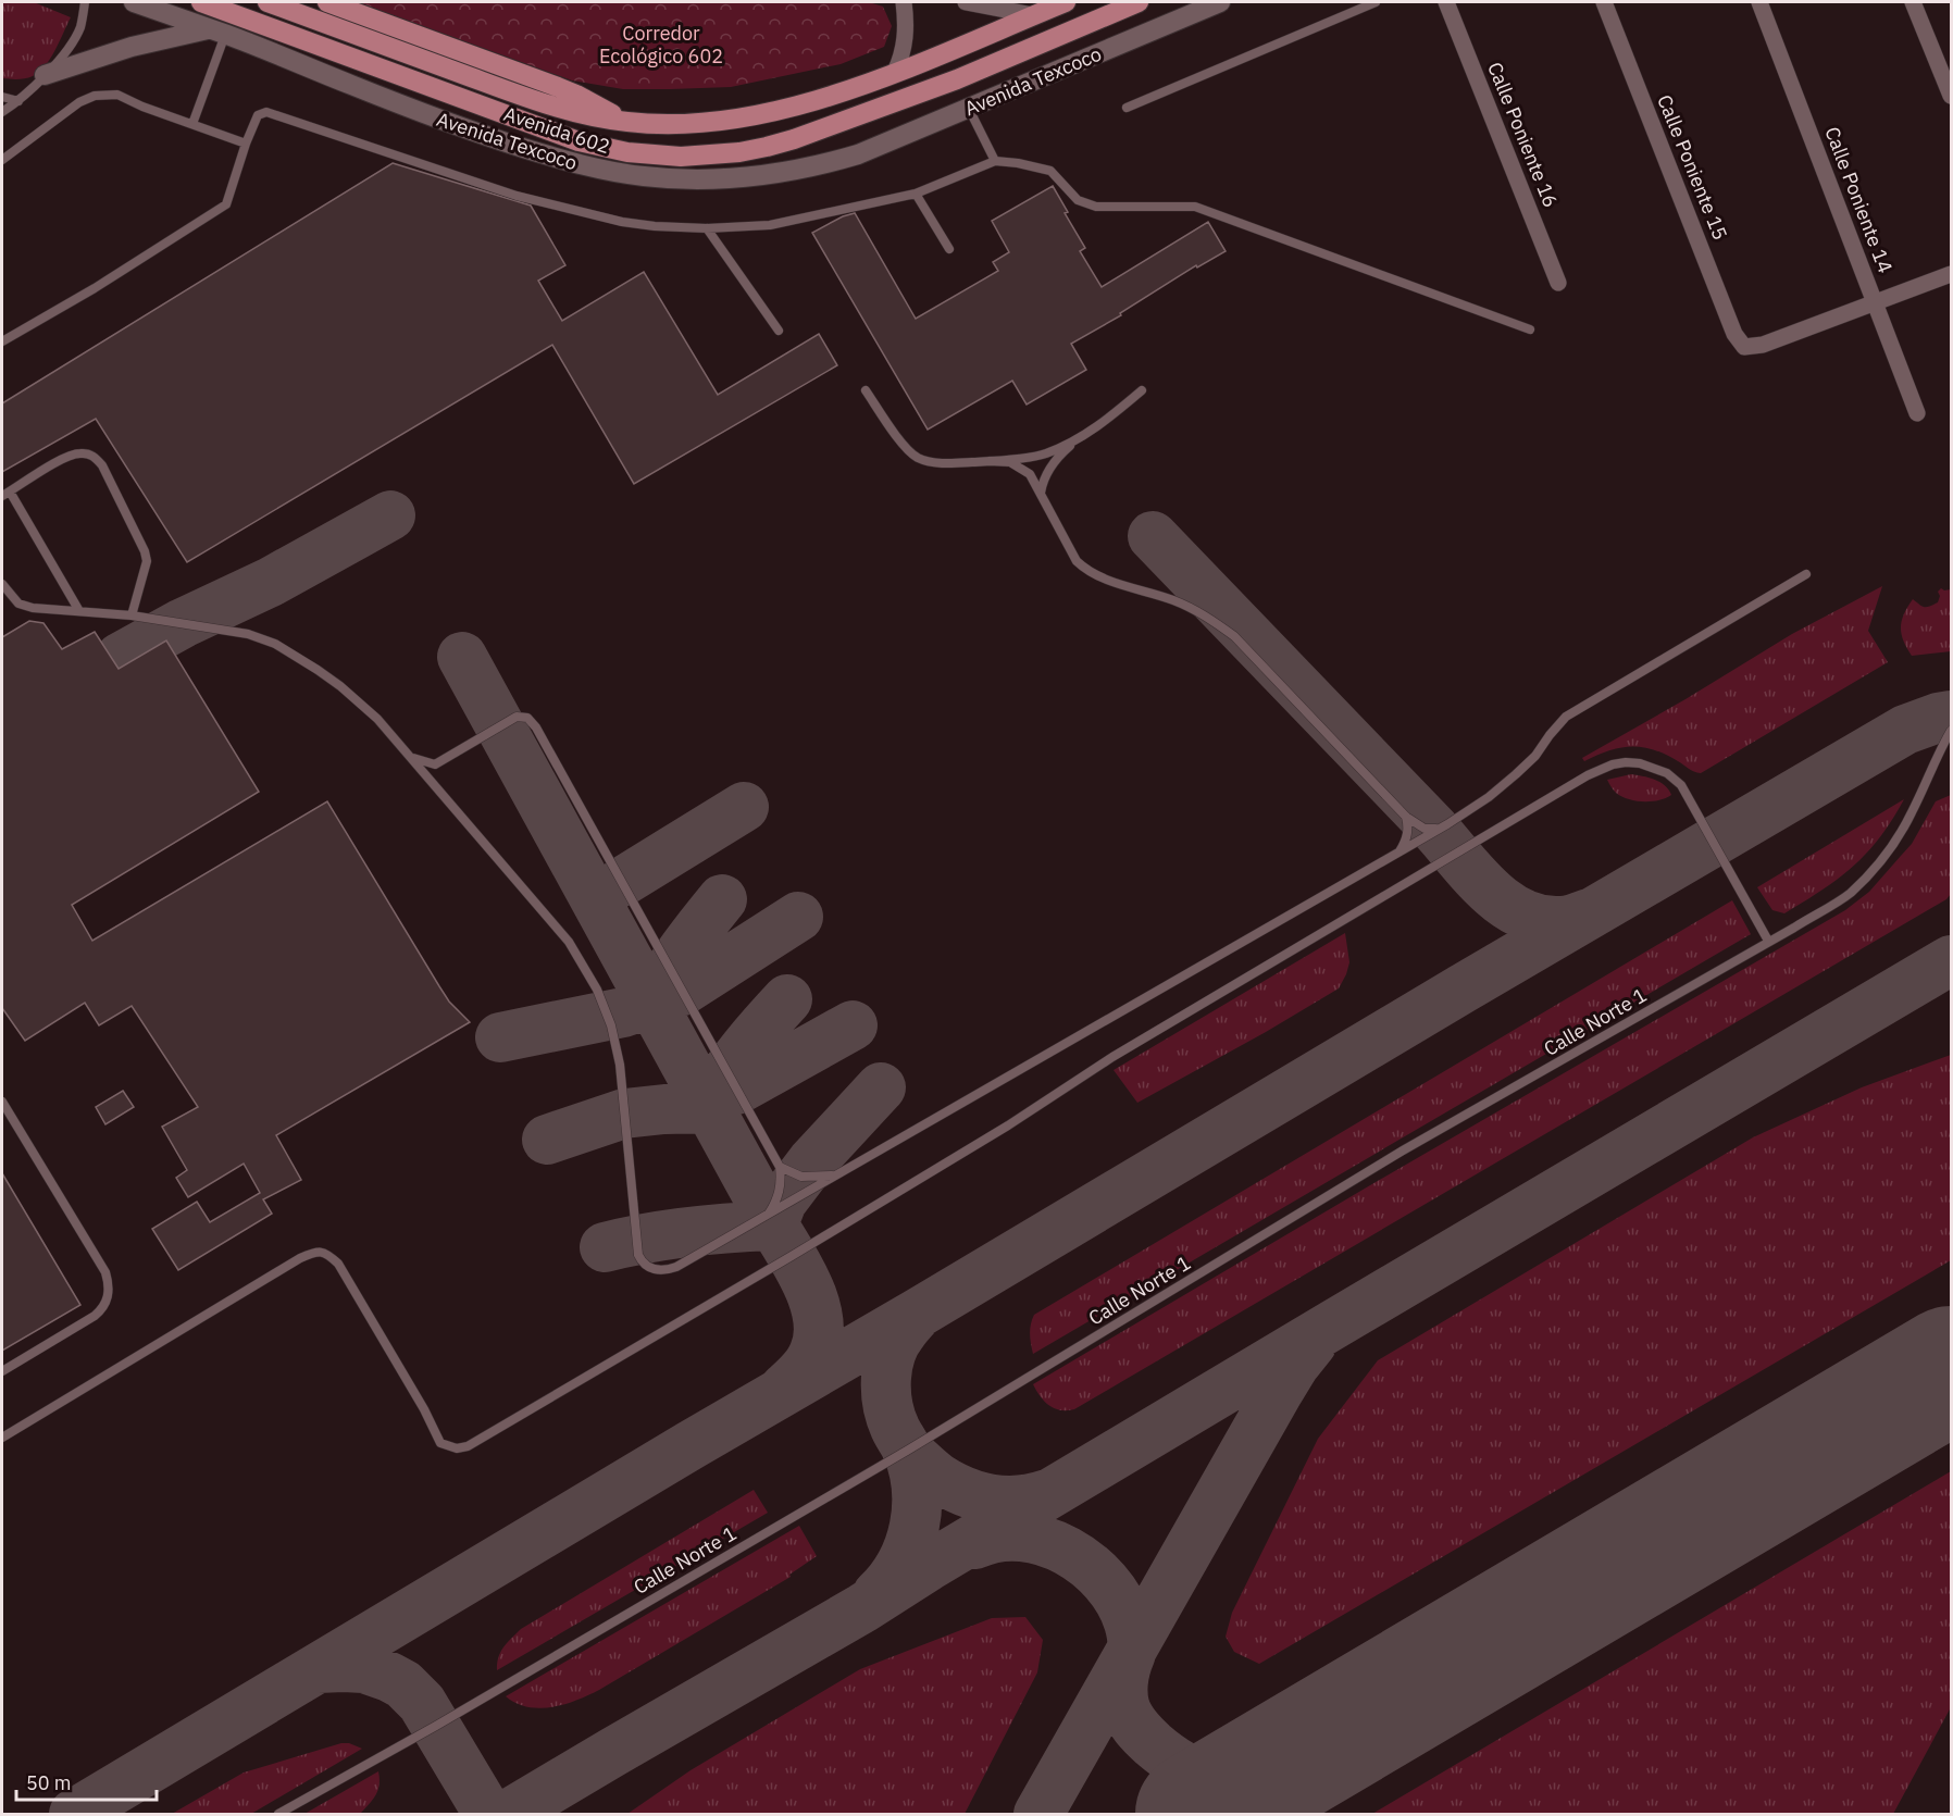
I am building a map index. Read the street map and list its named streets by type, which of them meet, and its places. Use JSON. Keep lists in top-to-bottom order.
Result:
{
  "streets": {
    "main road": ["Avenida Texcoco", "Avenida 602"],
    "street": ["Calle Poniente 16", "Calle Poniente 15", "Calle Poniente 14"],
    "lane": ["Calle Norte 1"]
  },
  "crossings": [
    ["Calle Poniente 15", "Calle Poniente 14"]
  ],
  "parks": ["Corredor Ecológico 602"],
  "scale_bar": "50 m"
}
